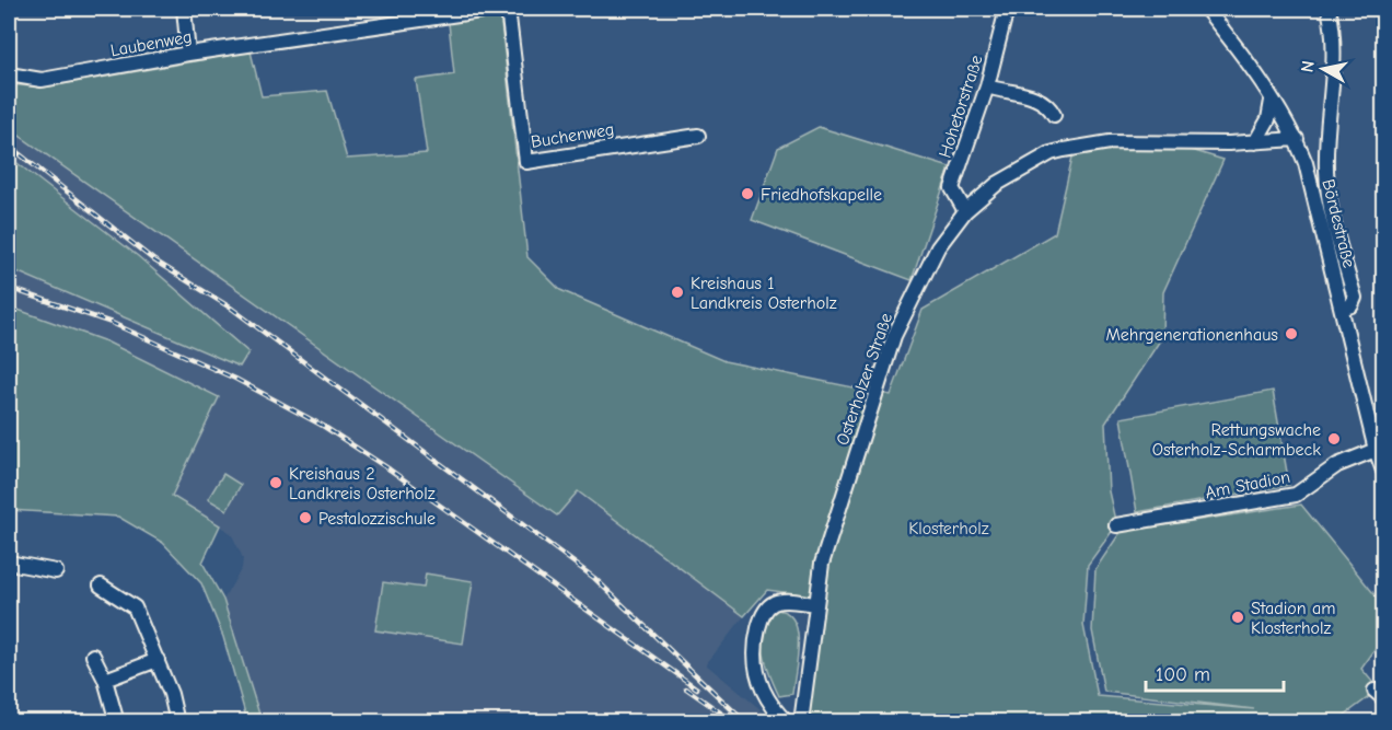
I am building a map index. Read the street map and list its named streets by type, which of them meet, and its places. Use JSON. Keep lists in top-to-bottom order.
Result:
{
  "streets": {
    "street": [
      "Laubenweg",
      "Hohetorstraße",
      "Buchenweg",
      "Bördestraße",
      "Osterholzer Straße",
      "Am Stadion"
    ]
  },
  "crossings": [
    ["Hohetorstraße", "Osterholzer Straße"],
    ["Bördestraße", "Osterholzer Straße"],
    ["Bördestraße", "Am Stadion"]
  ],
  "parks": ["Klosterholz"],
  "places": [
    "Friedhofskapelle",
    "Kreishaus 1 Landkreis Osterholz",
    "Mehrgenerationenhaus",
    "Rettungswache Osterholz-Scharmbeck",
    "Kreishaus 2 Landkreis Osterholz",
    "Pestalozzischule",
    "Stadion am Klosterholz"
  ],
  "scale_bar": "100 m",
  "north": "left"
}
